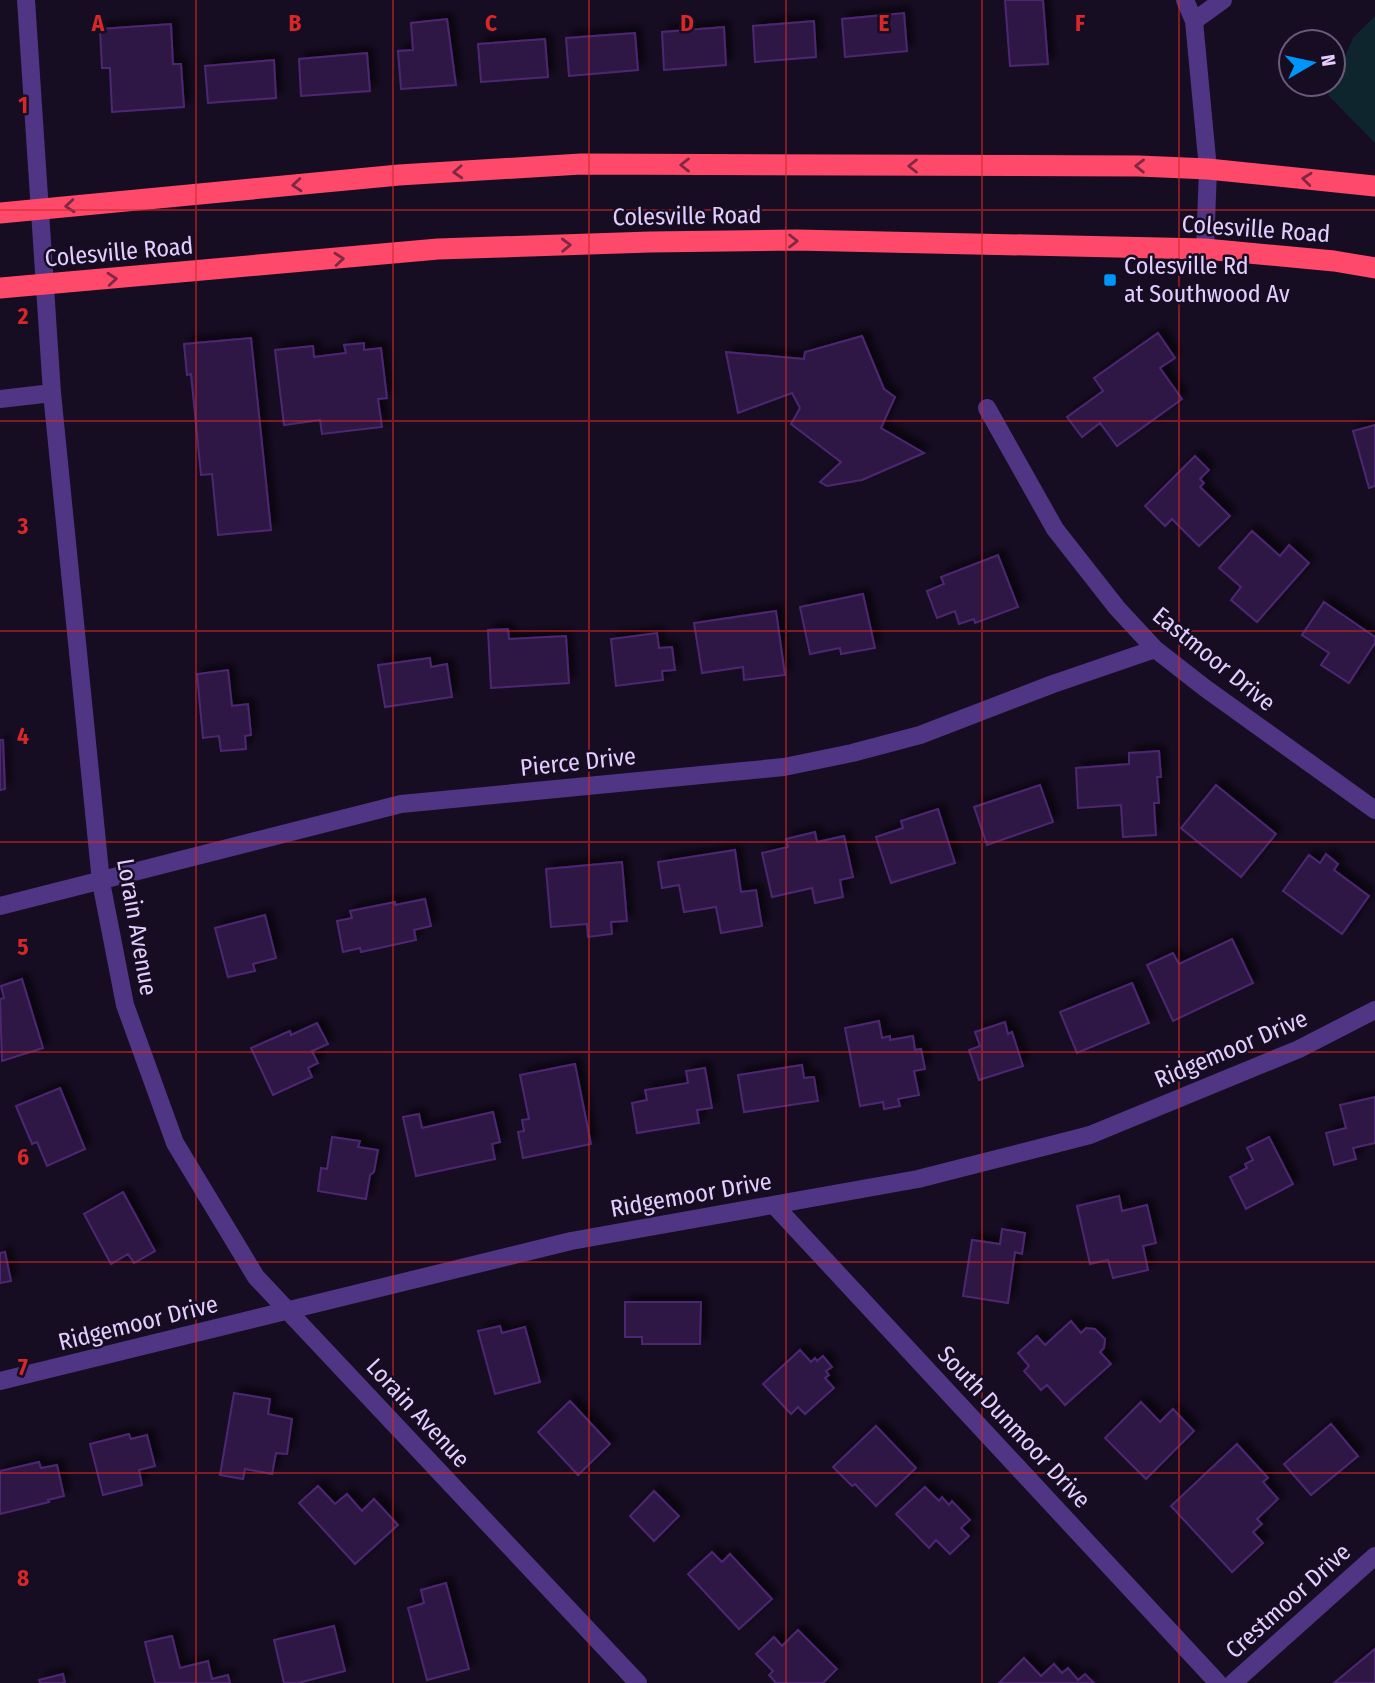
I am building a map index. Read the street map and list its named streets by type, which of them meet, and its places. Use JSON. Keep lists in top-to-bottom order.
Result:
{
  "streets": {
    "highway": ["Colesville Road"],
    "street": [
      "Eastmoor Drive",
      "Pierce Drive",
      "Lorain Avenue",
      "Ridgemoor Drive",
      "South Dunmoor Drive",
      "Crestmoor Drive"
    ]
  },
  "crossings": [
    ["Colesville Road", "Lorain Avenue"],
    ["Eastmoor Drive", "Pierce Drive"],
    ["Pierce Drive", "Lorain Avenue"],
    ["Lorain Avenue", "Ridgemoor Drive"],
    ["Ridgemoor Drive", "South Dunmoor Drive"]
  ],
  "places": {
    "transit": ["Colesville Rd at Southwood Av"]
  },
  "north": "right",
  "grid": {
    "columns": [
      "A",
      "B",
      "C",
      "D",
      "E",
      "F"
    ],
    "rows": [
      "1",
      "2",
      "3",
      "4",
      "5",
      "6",
      "7",
      "8"
    ]
  }
}
